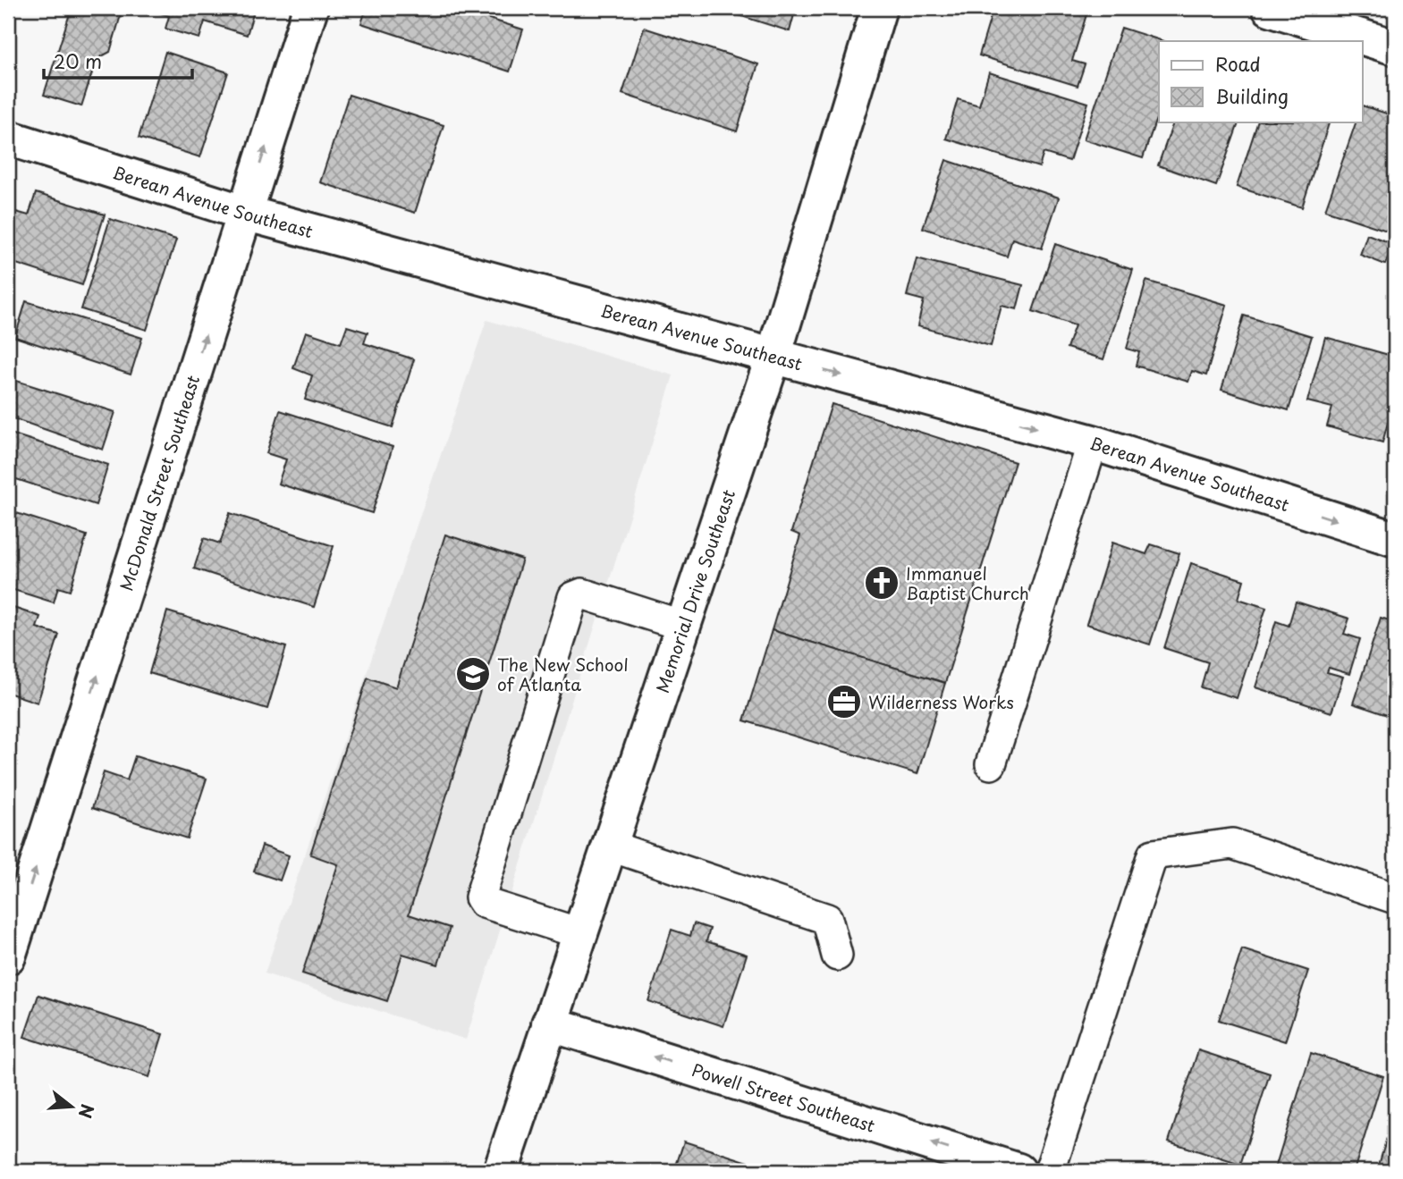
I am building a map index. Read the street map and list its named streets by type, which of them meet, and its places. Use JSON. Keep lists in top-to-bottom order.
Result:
{
  "streets": {
    "street": [
      "Berean Avenue Southeast",
      "McDonald Street Southeast",
      "Memorial Drive Southeast",
      "Powell Street Southeast"
    ]
  },
  "crossings": [
    ["Berean Avenue Southeast", "McDonald Street Southeast"],
    ["Berean Avenue Southeast", "Memorial Drive Southeast"],
    ["Memorial Drive Southeast", "Powell Street Southeast"]
  ],
  "one_way": ["Berean Avenue Southeast", "McDonald Street Southeast", "Powell Street Southeast"],
  "places": {
    "church": ["Immanuel Baptist Church"],
    "school or university": ["The New School of Atlanta"],
    "office": ["Wilderness Works"]
  },
  "legend": ["Road", "Building"],
  "scale_bar": "20 m",
  "north": "right"
}
